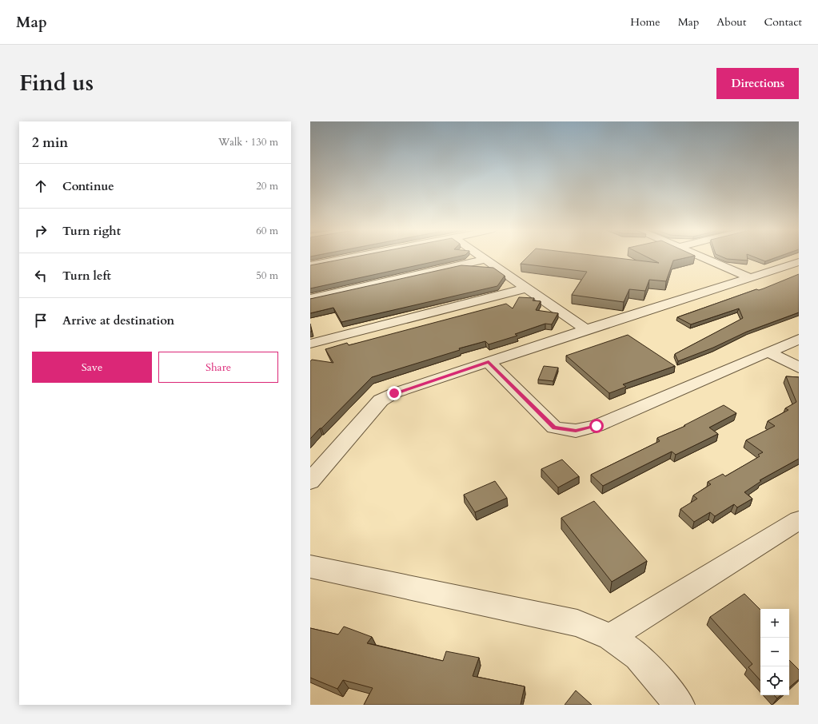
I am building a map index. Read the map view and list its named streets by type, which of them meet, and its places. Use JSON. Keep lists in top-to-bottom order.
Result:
{
  "page": {
    "header": "Map",
    "nav": [
      "Home",
      "Map",
      "About",
      "Contact"
    ],
    "title": "Find us",
    "buttons": [
      "Directions",
      ["Save", "Share"]
    ],
    "heading": ["2 min", "Walk · 130 m"],
    "list": [
      ["Continue", "20 m"],
      ["Turn right", "60 m"],
      ["Turn left", "50 m"],
      "Arrive at destination"
    ],
    "map_buttons": ["+", "−"]
  }
}
